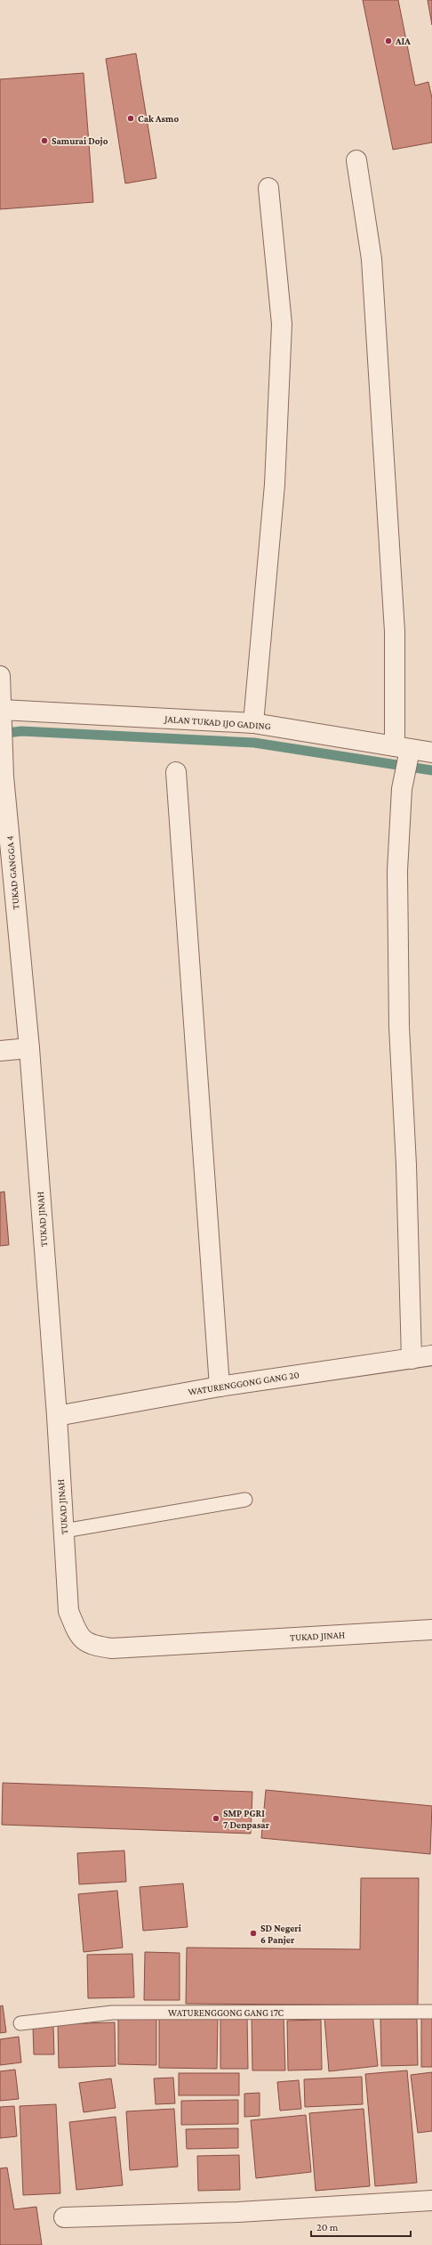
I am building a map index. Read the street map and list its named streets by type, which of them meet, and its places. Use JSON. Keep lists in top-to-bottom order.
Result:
{
  "streets": {
    "street": [
      "JALAN TUKAD IJO GADING",
      "TUKAD GANGGA 4",
      "TUKAD JINAH",
      "WATURENGGONG GANG 20"
    ],
    "lane": ["WATURENGGONG GANG 17C"]
  },
  "crossings": [
    ["JALAN TUKAD IJO GADING", "TUKAD GANGGA 4"],
    ["TUKAD GANGGA 4", "TUKAD JINAH"],
    ["TUKAD JINAH", "WATURENGGONG GANG 20"]
  ],
  "places": [
    "AIA",
    "Cak Asmo",
    "Samurai Dojo",
    "SMP PGRI 7 Denpasar",
    "SD Negeri 6 Panjer"
  ],
  "scale_bar": "20 m"
}
